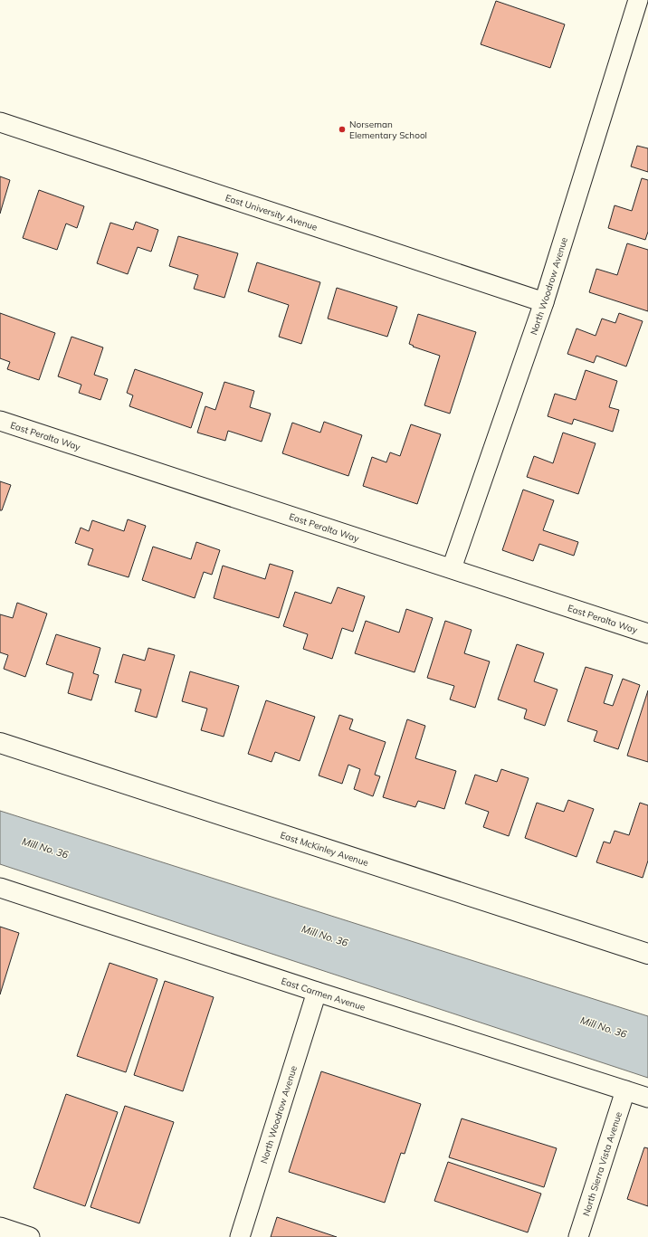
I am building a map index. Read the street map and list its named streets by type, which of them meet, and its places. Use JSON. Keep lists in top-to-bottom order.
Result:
{
  "streets": {
    "main road": ["East McKinley Avenue"],
    "street": [
      "East University Avenue",
      "North Woodrow Avenue",
      "East Peralta Way",
      "East Carmen Avenue",
      "North Sierra Vista Avenue"
    ]
  },
  "crossings": [
    ["East University Avenue", "North Woodrow Avenue"],
    ["North Woodrow Avenue", "East Peralta Way"],
    ["North Woodrow Avenue", "East Carmen Avenue"],
    ["East Carmen Avenue", "North Sierra Vista Avenue"]
  ],
  "water": ["Mill No. 36"],
  "places": ["Norseman Elementary School"]
}
